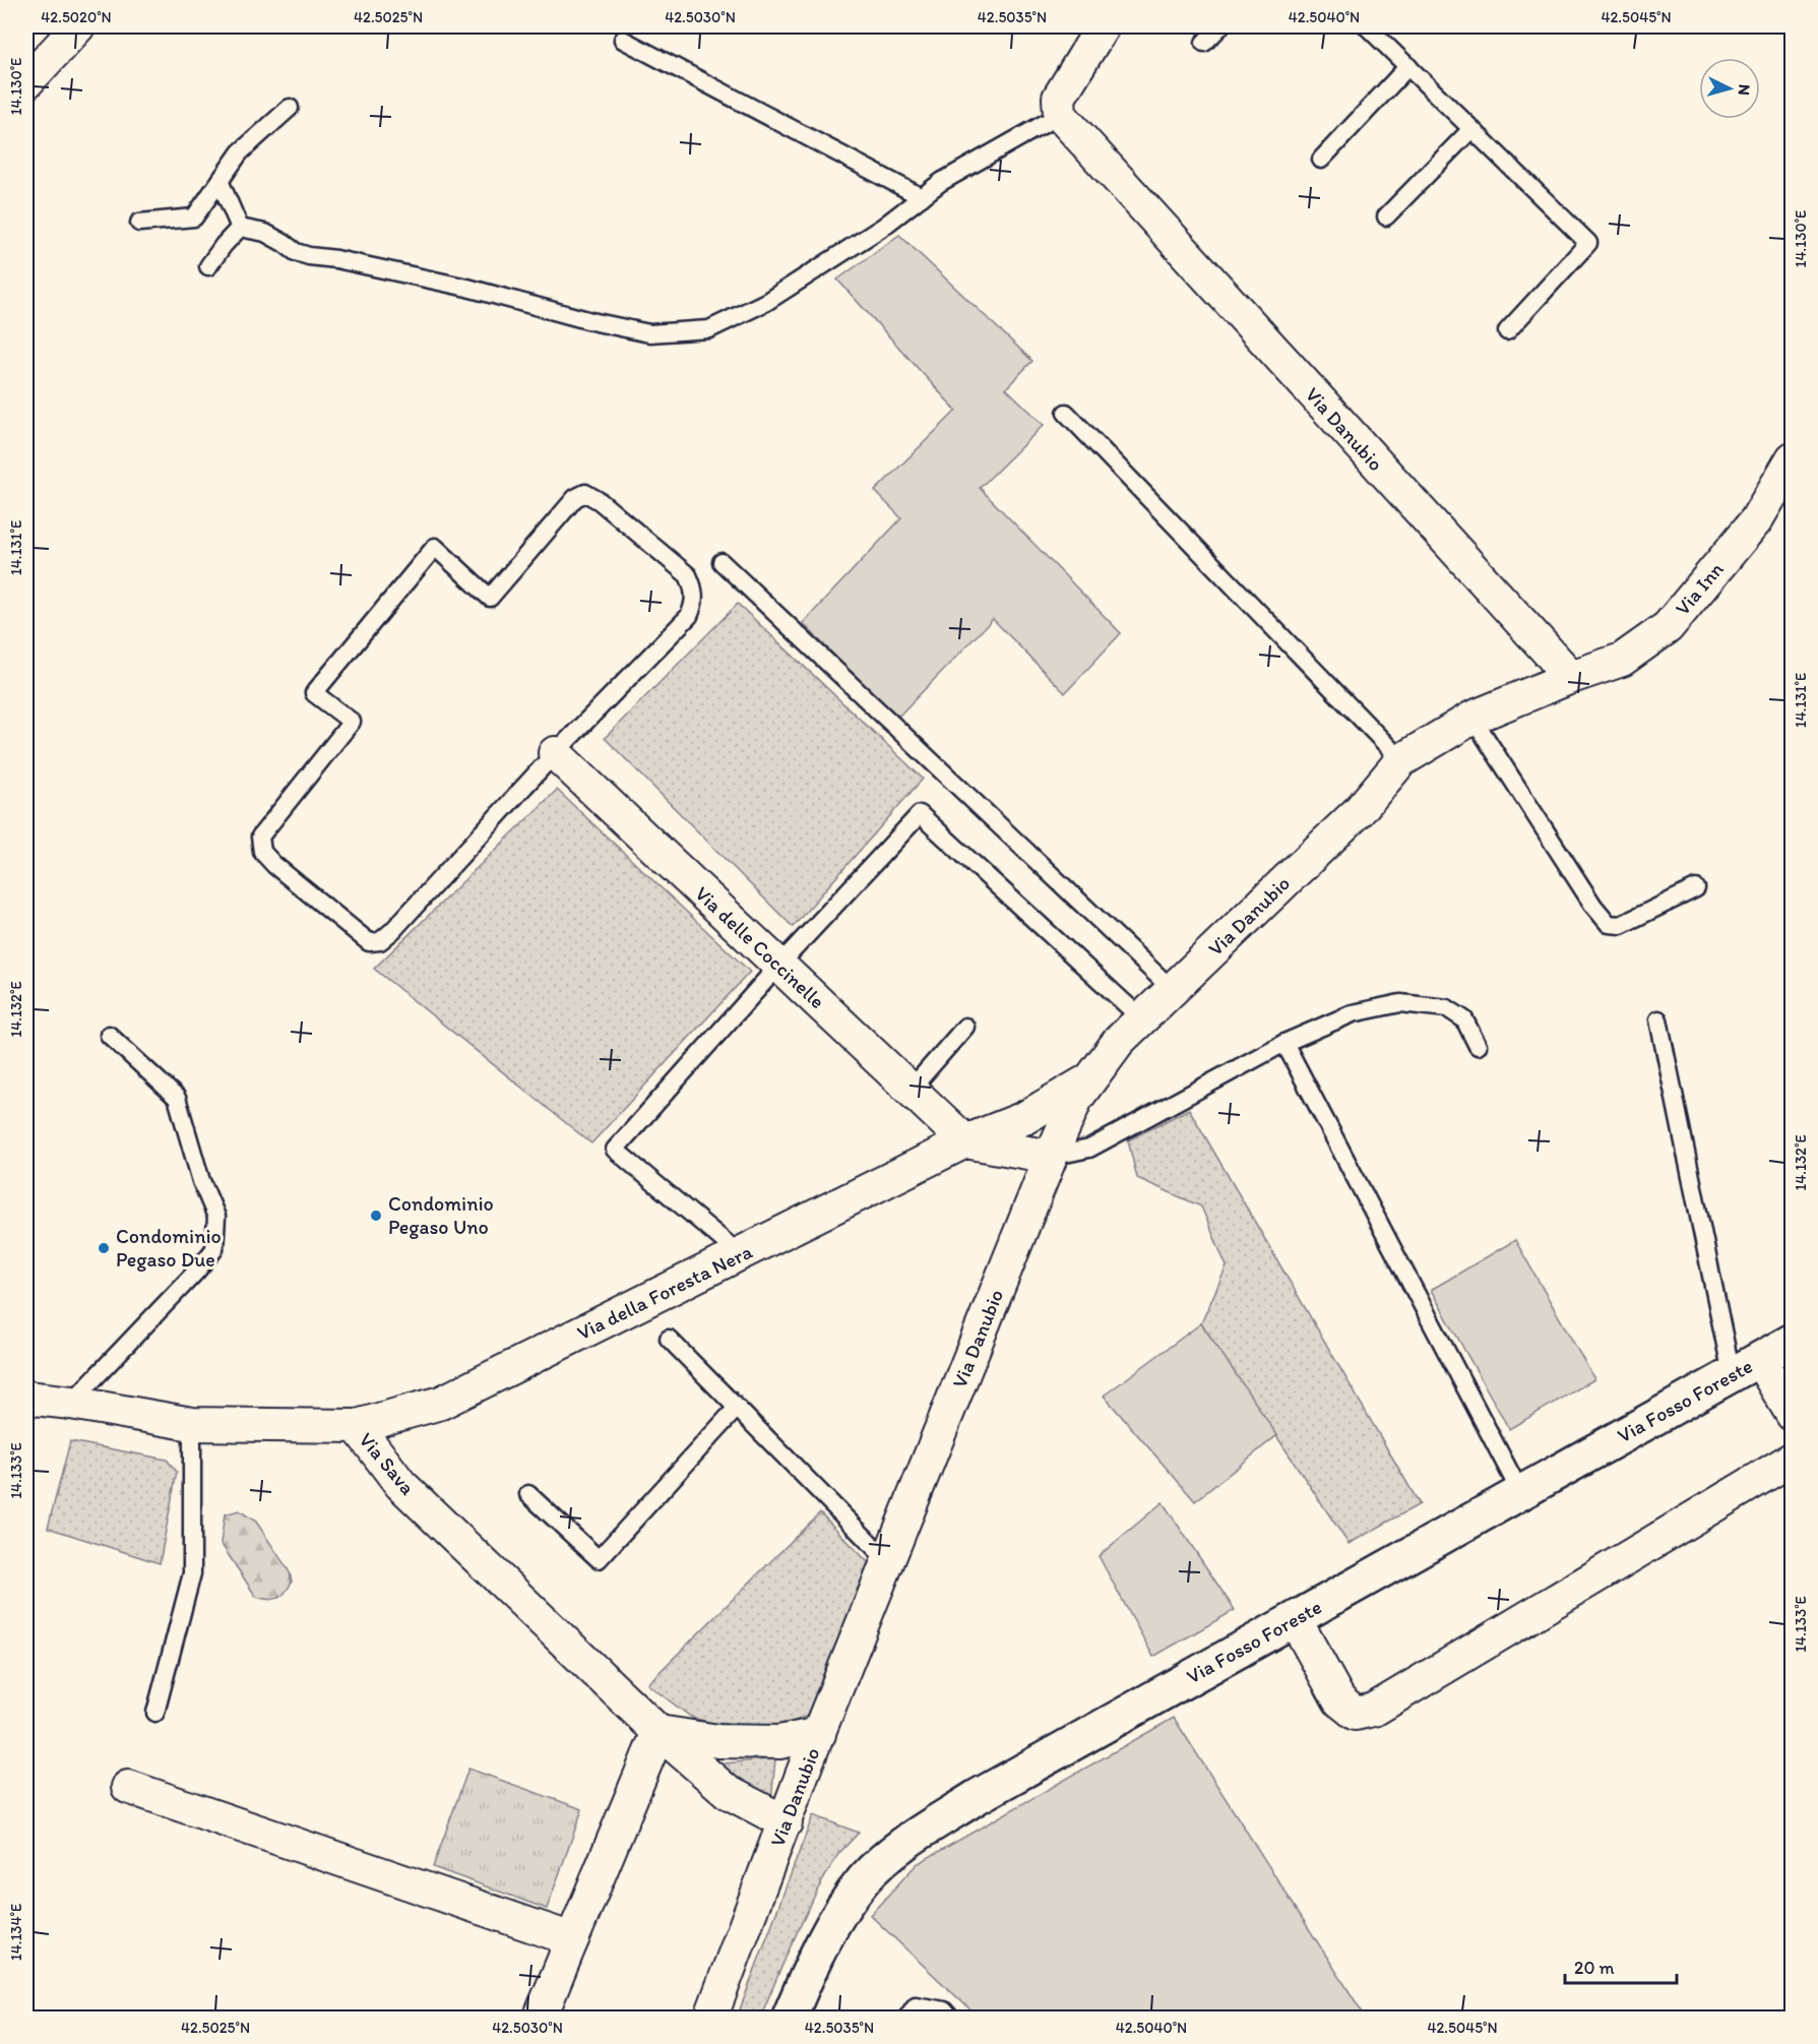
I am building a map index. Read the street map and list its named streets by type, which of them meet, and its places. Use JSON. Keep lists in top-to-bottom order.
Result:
{
  "streets": {
    "main road": ["Via Fosso Foreste"],
    "street": [
      "Via Danubio",
      "Via Inn",
      "Via delle Coccinelle",
      "Via della Foresta Nera",
      "Via Sava"
    ]
  },
  "crossings": [
    ["Via Danubio", "Via Inn"],
    ["Via Danubio", "Via della Foresta Nera"],
    ["Via Danubio", "Via Sava"],
    ["Via delle Coccinelle", "Via della Foresta Nera"],
    ["Via della Foresta Nera", "Via Sava"]
  ],
  "places": ["Condominio Pegaso Uno", "Condominio Pegaso Due"],
  "scale_bar": "20 m",
  "north": "right",
  "coordinates": [
    "42.5020°N",
    "42.5025°N",
    "42.5030°N",
    "42.5035°N",
    "42.5040°N",
    "42.5045°N",
    "14.130°E",
    "14.131°E",
    "14.132°E",
    "14.133°E",
    "14.134°E"
  ]
}
